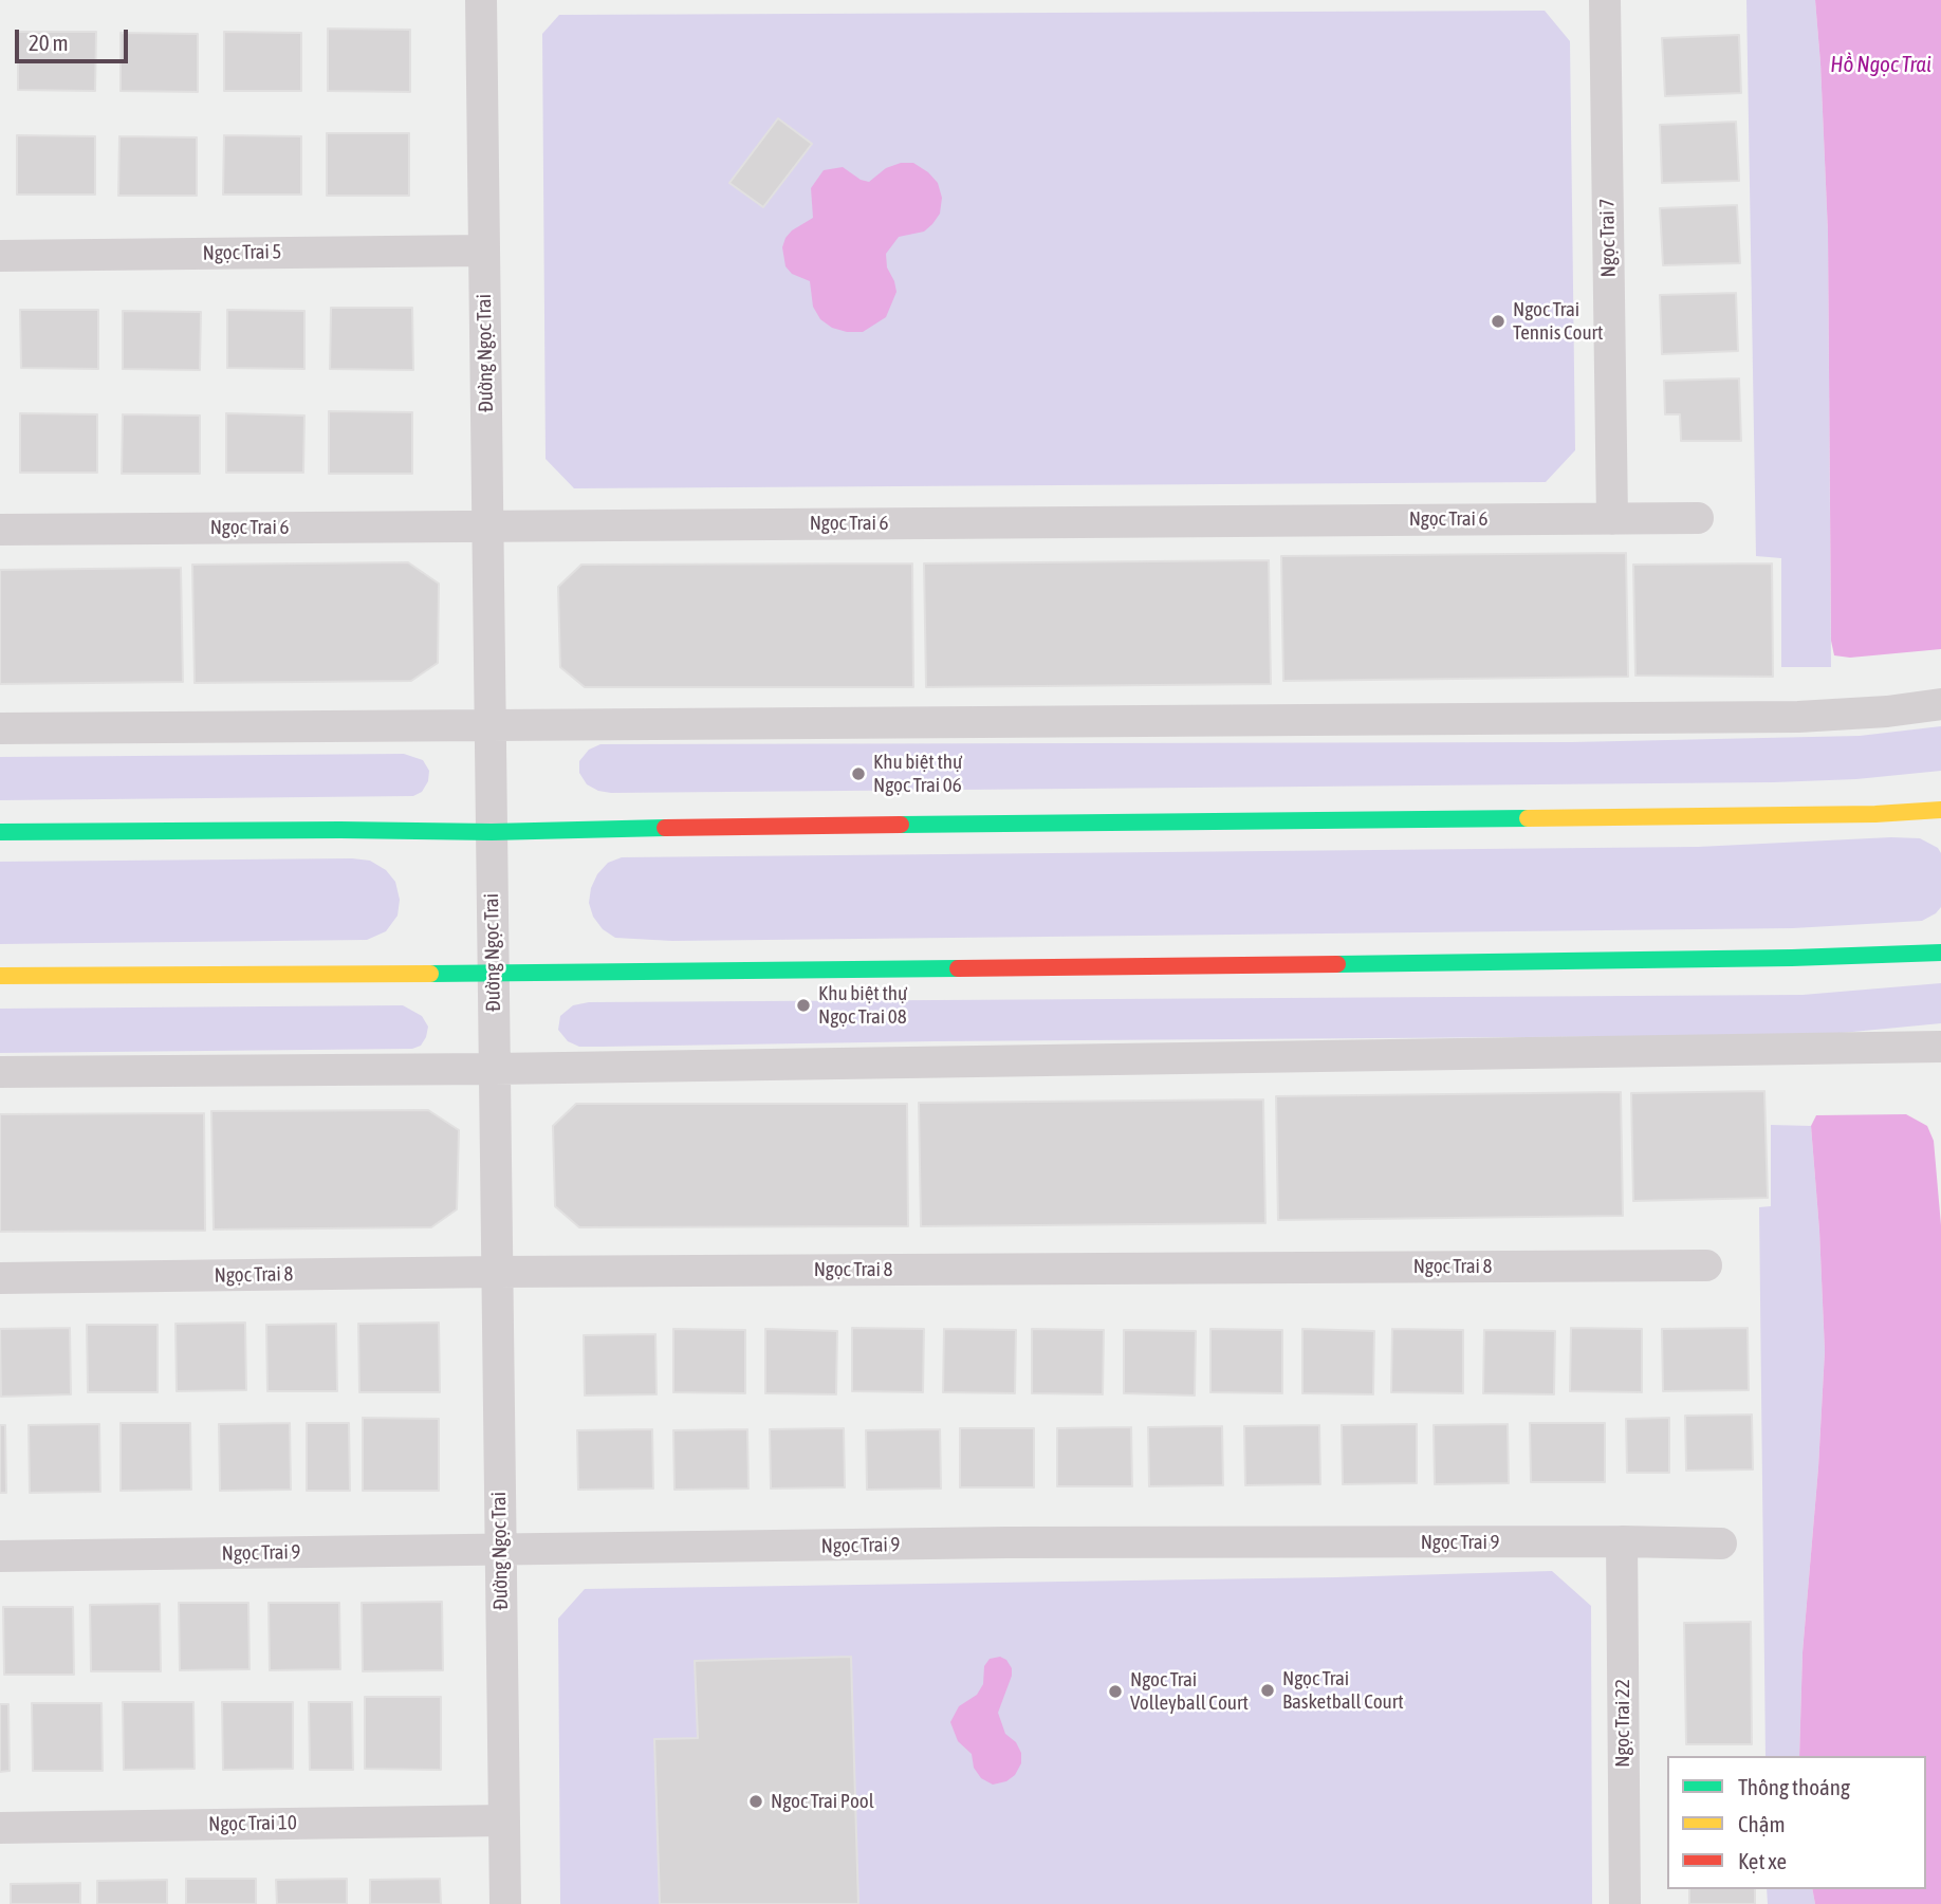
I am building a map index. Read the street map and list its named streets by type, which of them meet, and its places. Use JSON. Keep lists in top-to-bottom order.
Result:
{
  "streets": {
    "street": [
      "Ngọc Trai 7",
      "Ngọc Trai 5",
      "Đường Ngọc Trai",
      "Ngọc Trai 6",
      "Ngọc Trai 8",
      "Ngọc Trai 9",
      "Ngọc Trai 22",
      "Ngọc Trai 10"
    ]
  },
  "crossings": [
    ["Ngọc Trai 7", "Ngọc Trai 6"],
    ["Ngọc Trai 5", "Đường Ngọc Trai"],
    ["Đường Ngọc Trai", "Ngọc Trai 6"],
    ["Đường Ngọc Trai", "Ngọc Trai 8"],
    ["Đường Ngọc Trai", "Ngọc Trai 9"],
    ["Đường Ngọc Trai", "Ngọc Trai 10"],
    ["Ngọc Trai 9", "Ngọc Trai 22"]
  ],
  "water": ["Hồ Ngọc Trai"],
  "places": [
    "Ngoc Trai Tennis Court",
    "Khu biệt thự Ngọc Trai 06",
    "Khu biệt thự Ngọc Trai 08",
    "Ngọc Trai Basketball Court",
    "Ngoc Trai Volleyball Court",
    "Ngoc Trai Pool"
  ],
  "legend": ["Thông thoáng", "Chậm", "Kẹt xe"],
  "scale_bar": "20 m"
}
